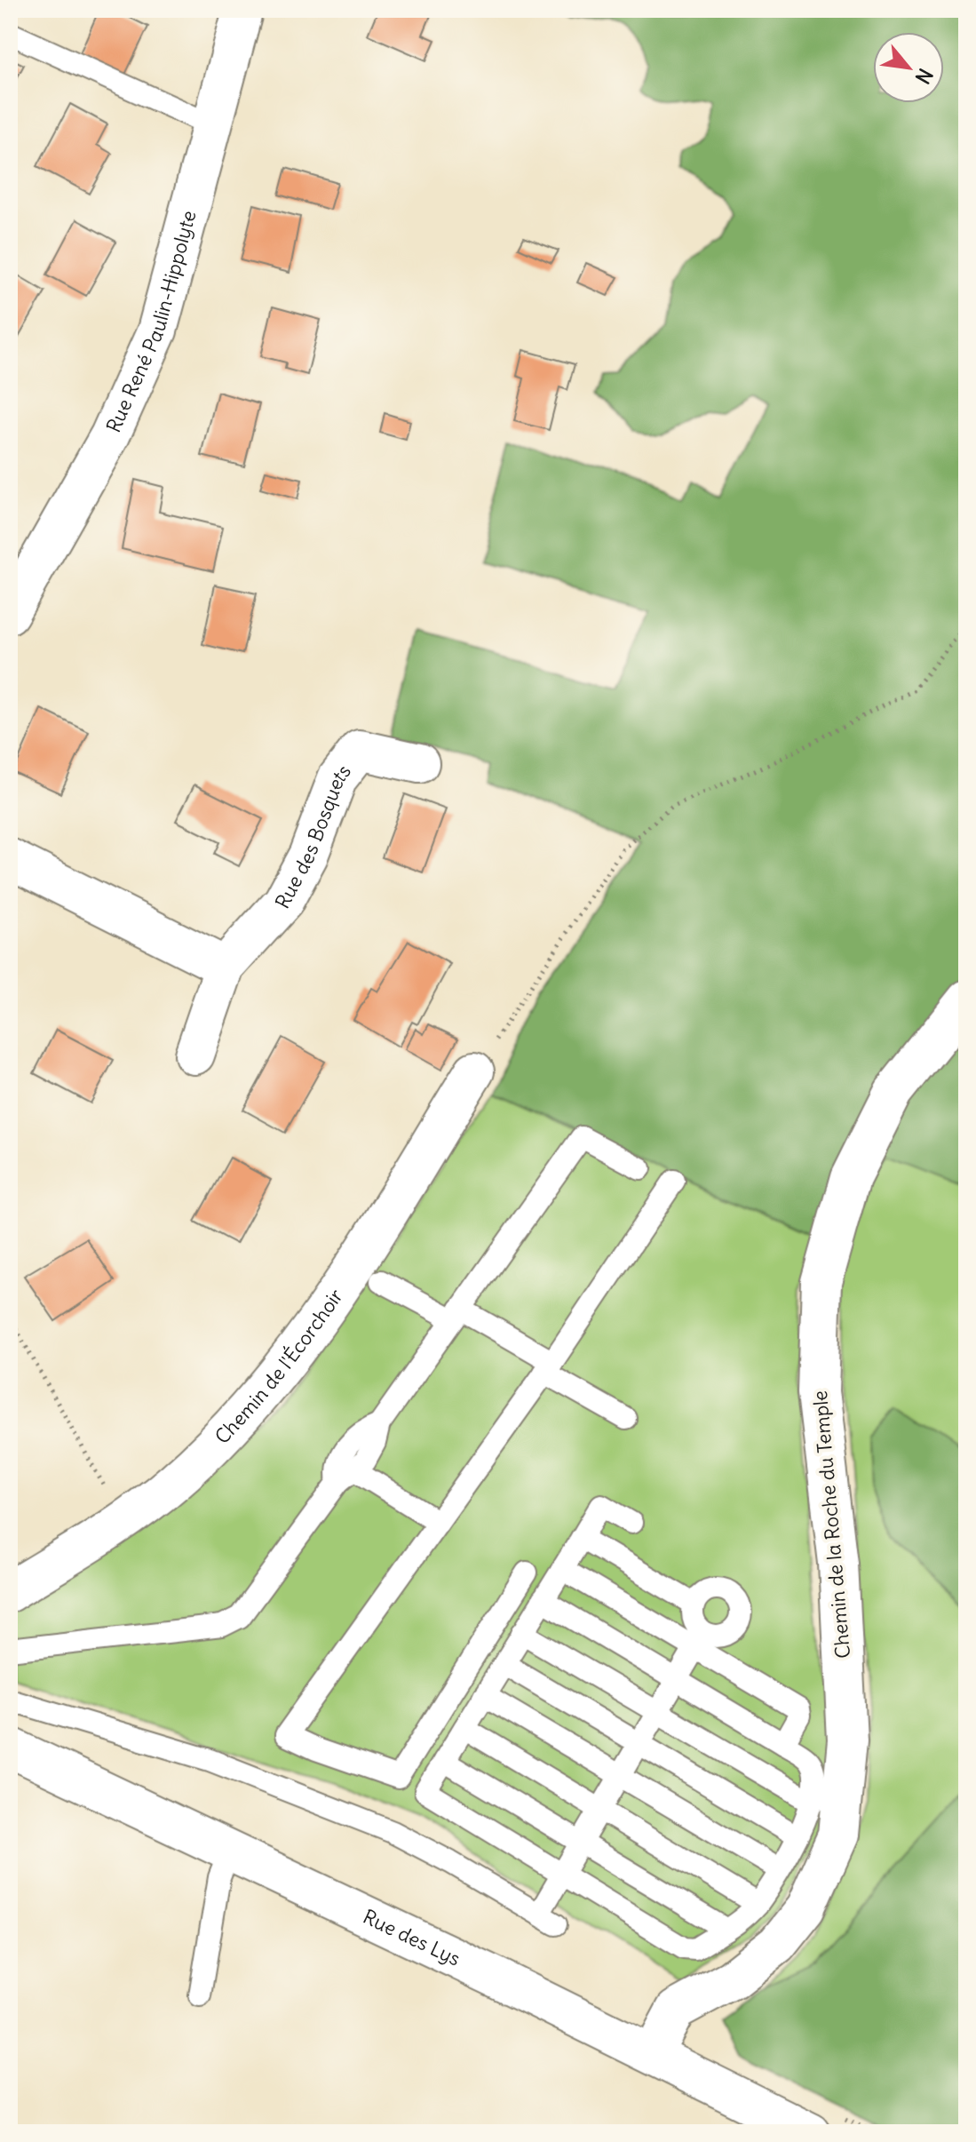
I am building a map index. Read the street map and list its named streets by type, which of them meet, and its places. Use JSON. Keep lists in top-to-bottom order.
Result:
{
  "streets": {
    "street": [
      "Rue René Paulin-Hippolyte",
      "Rue des Bosquets",
      "Chemin de l'Écorchoir",
      "Chemin de la Roche du Temple",
      "Rue des Lys"
    ]
  },
  "crossings": [
    ["Chemin de la Roche du Temple", "Rue des Lys"]
  ],
  "north": "bottom right"
}
